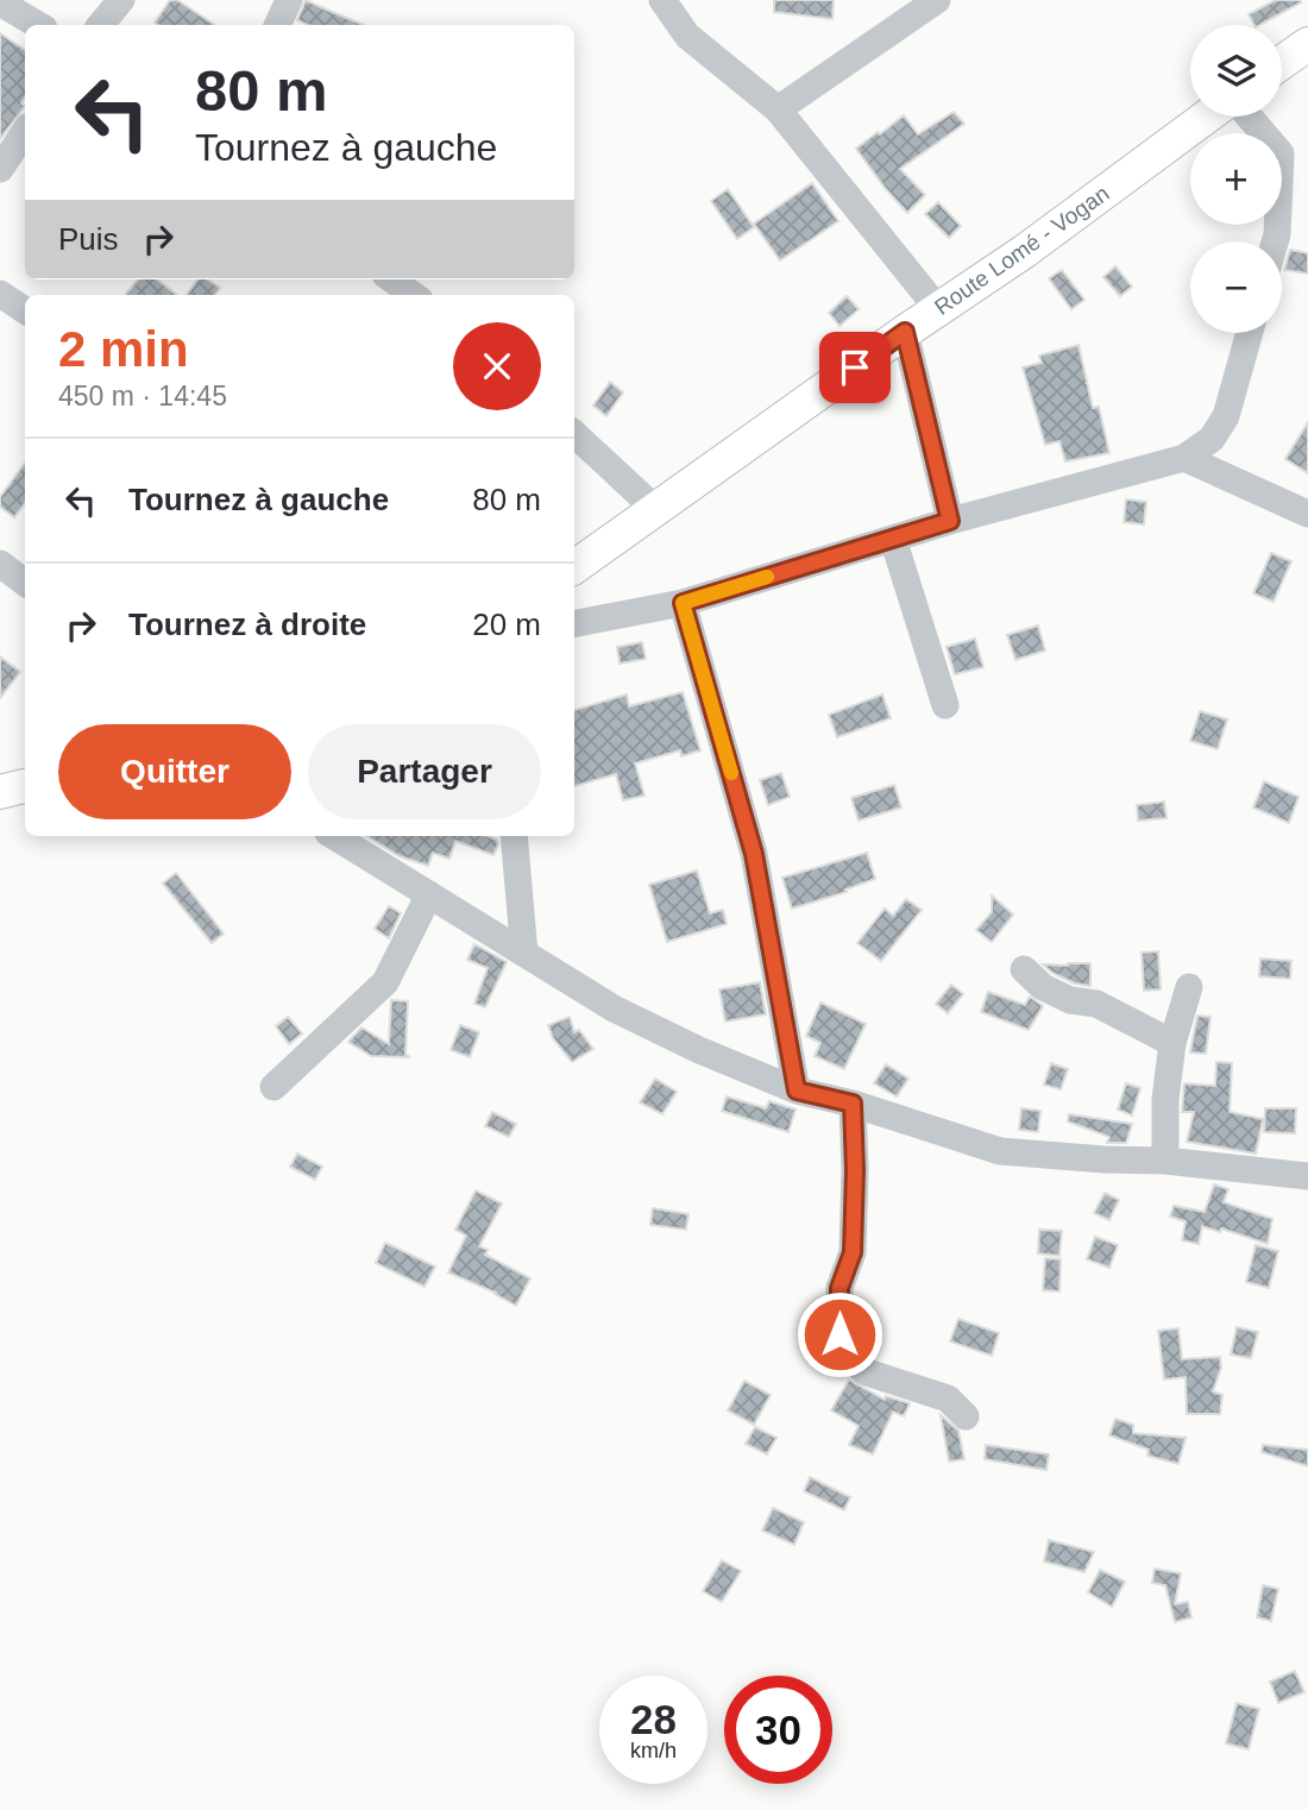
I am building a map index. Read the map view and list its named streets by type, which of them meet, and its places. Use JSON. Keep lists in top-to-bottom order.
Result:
{
  "streets": {
    "main road": ["Route Lomé - Vogan"]
  },
  "page": {
    "map_buttons": ["+", "−"],
    "turn": ["80 m", "Tournez à gauche"],
    "then": "Puis",
    "heading": ["2 min", "450 m · 14:45"],
    "list": [
      {
        "name": "Tournez à gauche",
        "value": "80 m"
      },
      {
        "name": "Tournez à droite",
        "value": "20 m"
      }
    ],
    "buttons": ["Quitter", "Partager"],
    "speed": "28 km/h",
    "limit": "30"
  }
}
